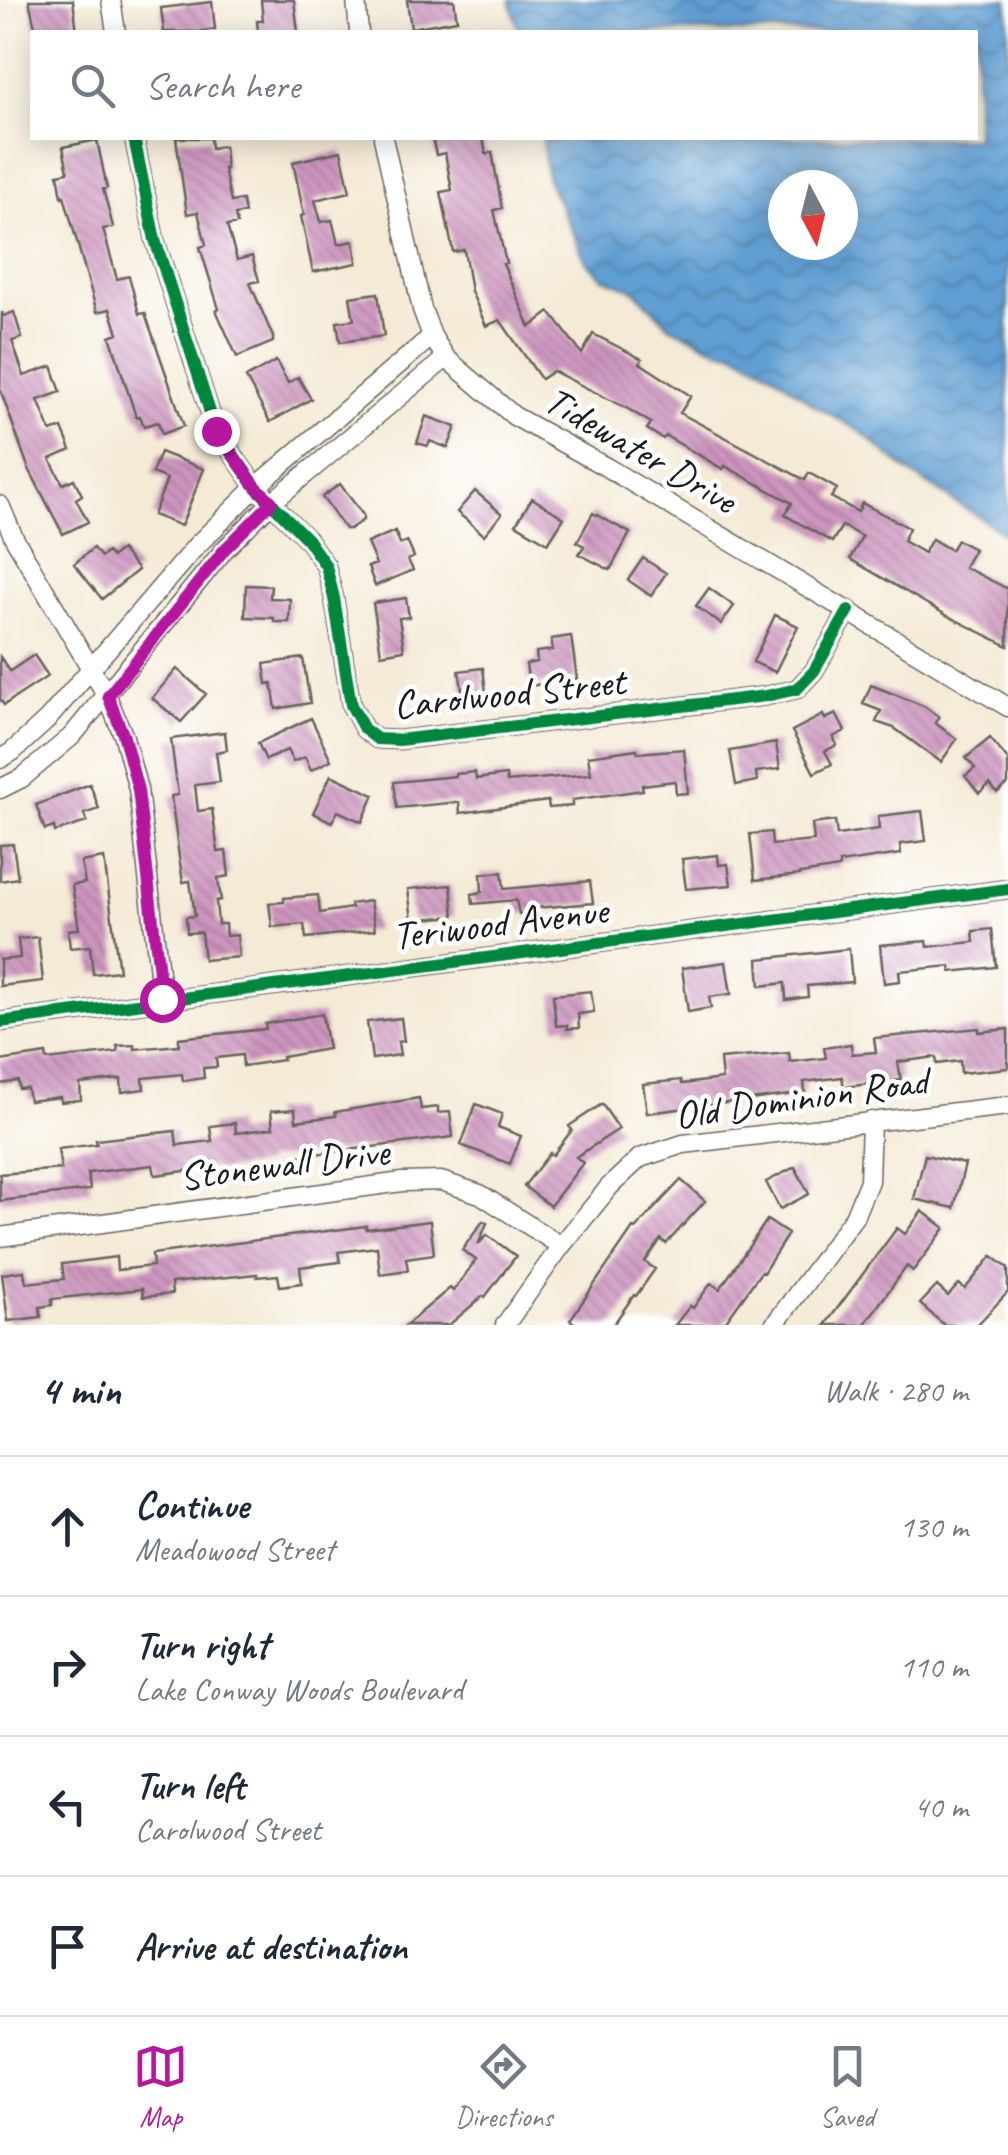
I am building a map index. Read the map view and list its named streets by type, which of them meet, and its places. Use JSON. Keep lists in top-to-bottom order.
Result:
{
  "streets": {
    "street": [
      "Tidewater Drive",
      "Carolwood Street",
      "Teriwood Avenue",
      "Old Dominion Road",
      "Stonewall Drive"
    ]
  },
  "crossings": [
    ["Tidewater Drive", "Carolwood Street"],
    ["Old Dominion Road", "Stonewall Drive"]
  ],
  "north": "bottom",
  "page": {
    "search": "Search here",
    "heading": ["4 min", "Walk · 280 m"],
    "list": [
      ["Continue", "Meadowood Street", "130 m"],
      ["Turn right", "Lake Conway Woods Boulevard", "110 m"],
      ["Turn left", "Carolwood Street", "40 m"],
      "Arrive at destination"
    ],
    "nav": ["Map", "Directions", "Saved"]
  }
}
